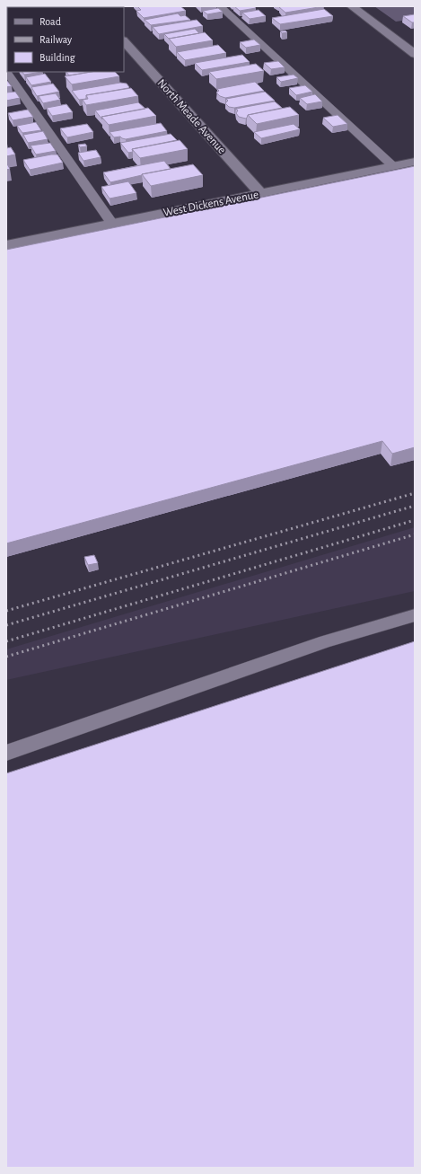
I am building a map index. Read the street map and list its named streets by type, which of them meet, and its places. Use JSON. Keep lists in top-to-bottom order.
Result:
{
  "streets": {
    "street": ["North Meade Avenue", "West Dickens Avenue"]
  },
  "crossings": [
    ["North Meade Avenue", "West Dickens Avenue"]
  ],
  "legend": ["Road", "Railway", "Building"]
}
